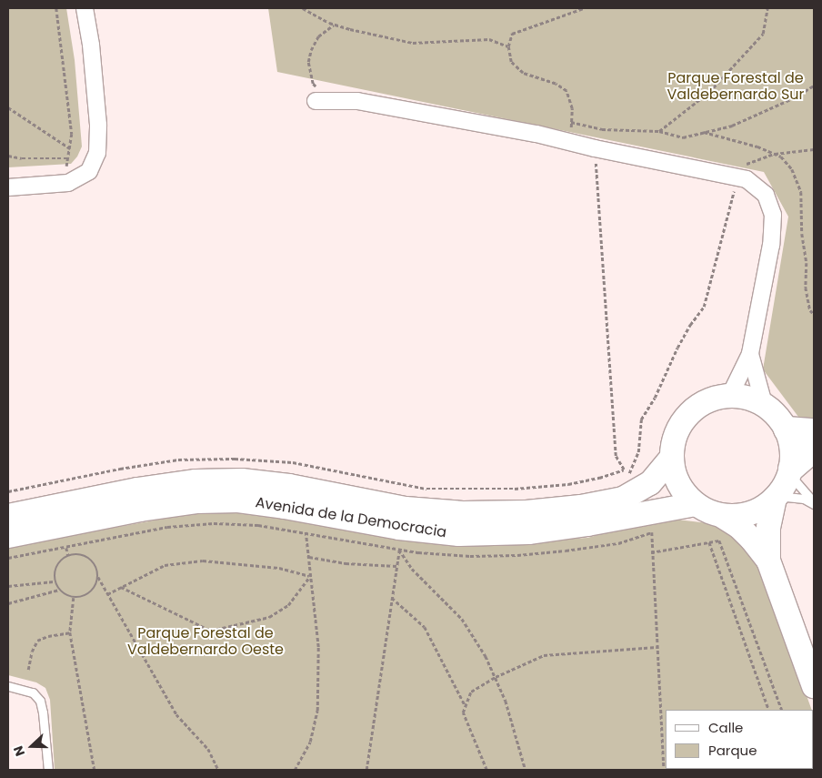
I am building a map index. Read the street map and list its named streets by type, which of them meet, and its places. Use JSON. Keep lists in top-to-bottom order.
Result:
{
  "streets": {
    "main road": ["Avenida de la Democracia"]
  },
  "parks": ["Parque Forestal de Valdebernardo Sur", "Parque Forestal de Valdebernardo Oeste"],
  "legend": ["Calle", "Parque"],
  "north": "left"
}
